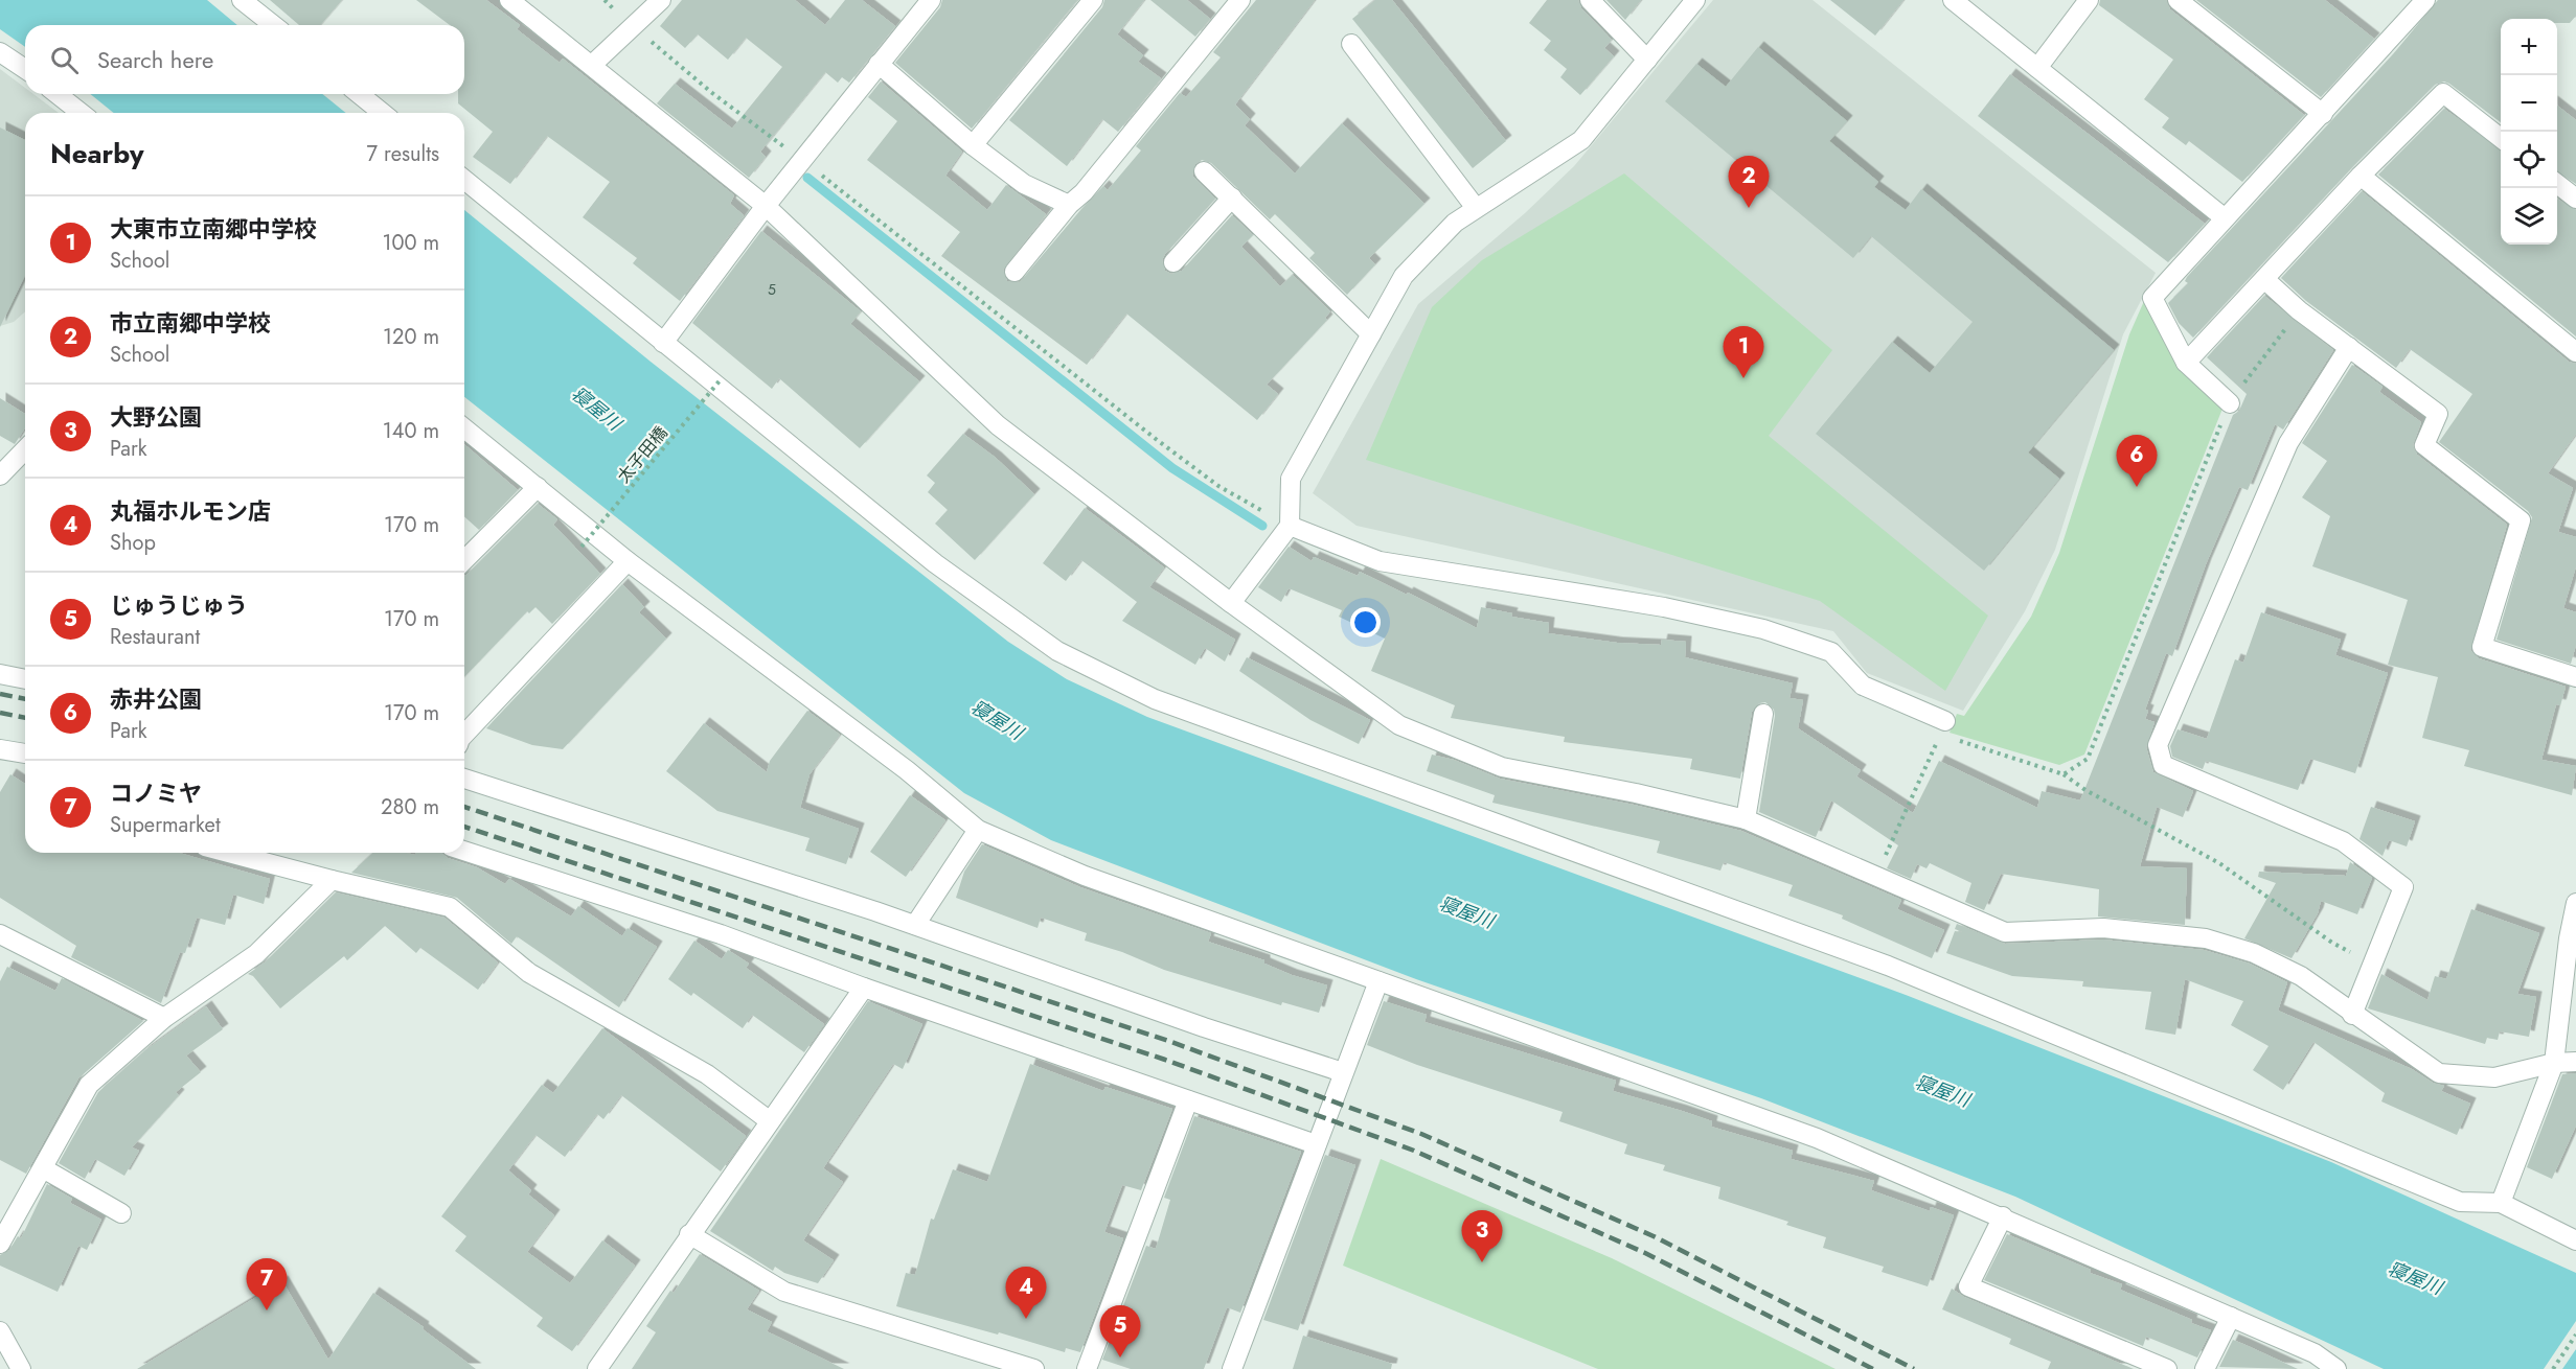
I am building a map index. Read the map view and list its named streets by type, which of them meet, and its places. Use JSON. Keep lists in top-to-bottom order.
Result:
{
  "streets": {
    "path": ["太子田橋"]
  },
  "water": ["寝屋川"],
  "house_numbers": ["5"],
  "page": {
    "map_buttons": ["+", "−"],
    "search": "Search here",
    "heading": ["Nearby", "7 results"],
    "pins": [
      "2",
      "1",
      "6",
      "3",
      "7",
      "4",
      "5"
    ],
    "list": [
      {
        "mark": "1",
        "name": "大東市立南郷中学校",
        "note": "School",
        "value": "100 m"
      },
      {
        "mark": "2",
        "name": "市立南郷中学校",
        "note": "School",
        "value": "120 m"
      },
      {
        "mark": "3",
        "name": "大野公園",
        "note": "Park",
        "value": "140 m"
      },
      {
        "mark": "4",
        "name": "丸福ホルモン店",
        "note": "Shop",
        "value": "170 m"
      },
      {
        "mark": "5",
        "name": "じゅうじゅう",
        "note": "Restaurant",
        "value": "170 m"
      },
      {
        "mark": "6",
        "name": "赤井公園",
        "note": "Park",
        "value": "170 m"
      },
      {
        "mark": "7",
        "name": "コノミヤ",
        "note": "Supermarket",
        "value": "280 m"
      }
    ]
  }
}
